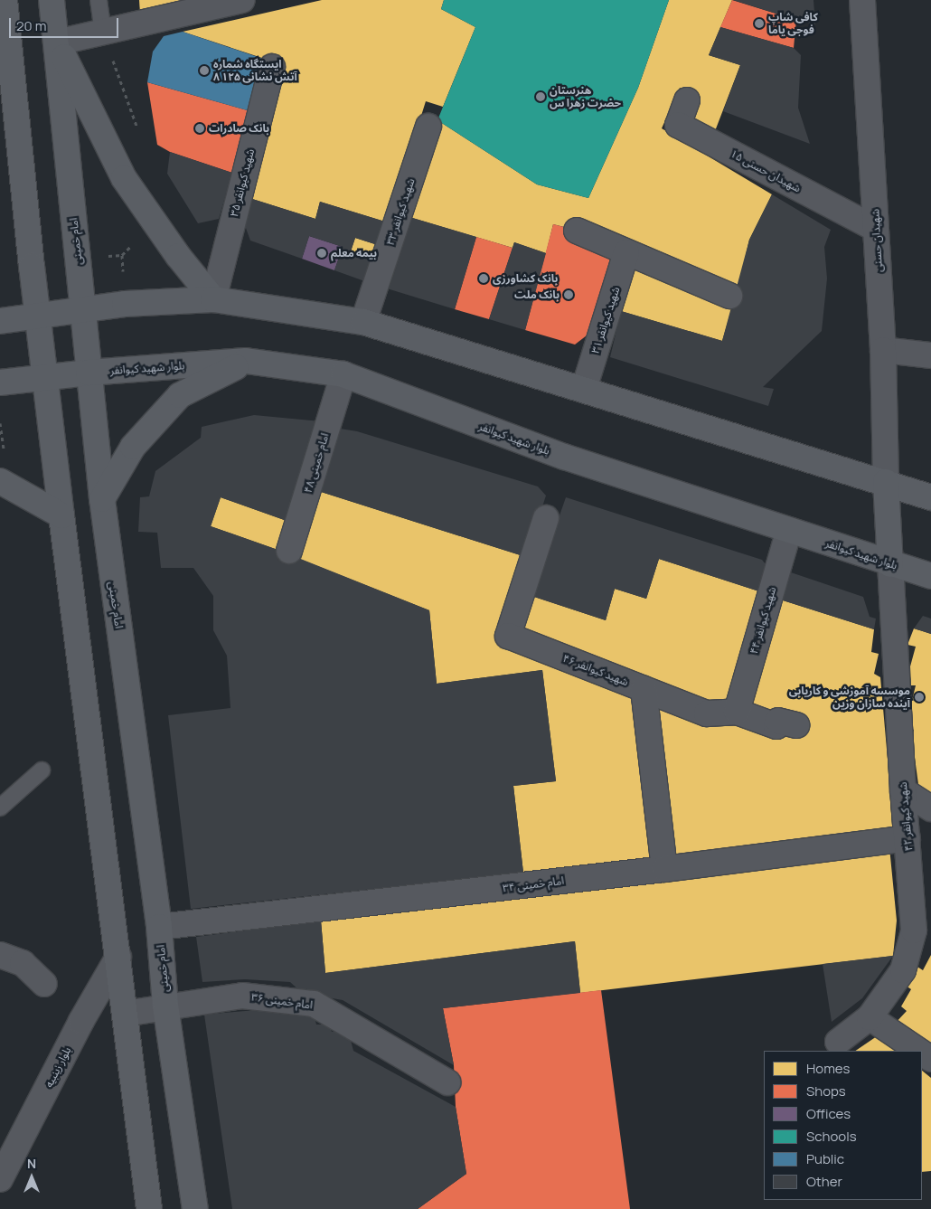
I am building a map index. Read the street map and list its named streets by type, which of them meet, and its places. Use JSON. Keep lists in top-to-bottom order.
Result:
{
  "streets": {
    "main road": ["امام خمینی", "بلوار شهید کیوانفر"],
    "street": [
      "شهیدان حسنی ۱۵",
      "شهید کیوانفر ۳۵",
      "شهید کیوانفر ۳۳",
      "شهیدان حسنی",
      "شهید کیوانفر ۳۱",
      "امام خمینی ۴۸",
      "شهید کیوانفر ۴۴",
      "شهید کیوانفر ۴۶",
      "شهید کیوانفر ۴۲",
      "امام خمینی ۳۴",
      "امام خمینی ۳۶",
      "بلوار زینبیه"
    ]
  },
  "crossings": [
    ["شهیدان حسنی ۱۵", "شهیدان حسنی"],
    ["امام خمینی", "بلوار شهید کیوانفر"],
    ["امام خمینی", "امام خمینی ۳۴"],
    ["امام خمینی", "امام خمینی ۳۶"],
    ["بلوار شهید کیوانفر", "امام خمینی ۴۸"],
    ["بلوار شهید کیوانفر", "شهید کیوانفر ۴۴"],
    ["بلوار شهید کیوانفر", "شهید کیوانفر ۴۲"],
    ["شهید کیوانفر ۴۴", "شهید کیوانفر ۴۶"],
    ["شهید کیوانفر ۴۲", "امام خمینی ۳۴"]
  ],
  "places": [
    "کافی شاپ فوجی یاما",
    "ایستگاه شماره ۸ آتش نشانی ۱۲۵",
    "هنرستان حضرت زهرا س",
    "بانک صادرات",
    "بیمه معلم",
    "بانک کشاورزی",
    "بانک ملت",
    "موسسه آموزشی و کاریابی آینده سازان وزین"
  ],
  "legend": [
    "Homes",
    "Shops",
    "Offices",
    "Schools",
    "Public",
    "Other"
  ],
  "scale_bar": "20 m",
  "north": "top"
}
